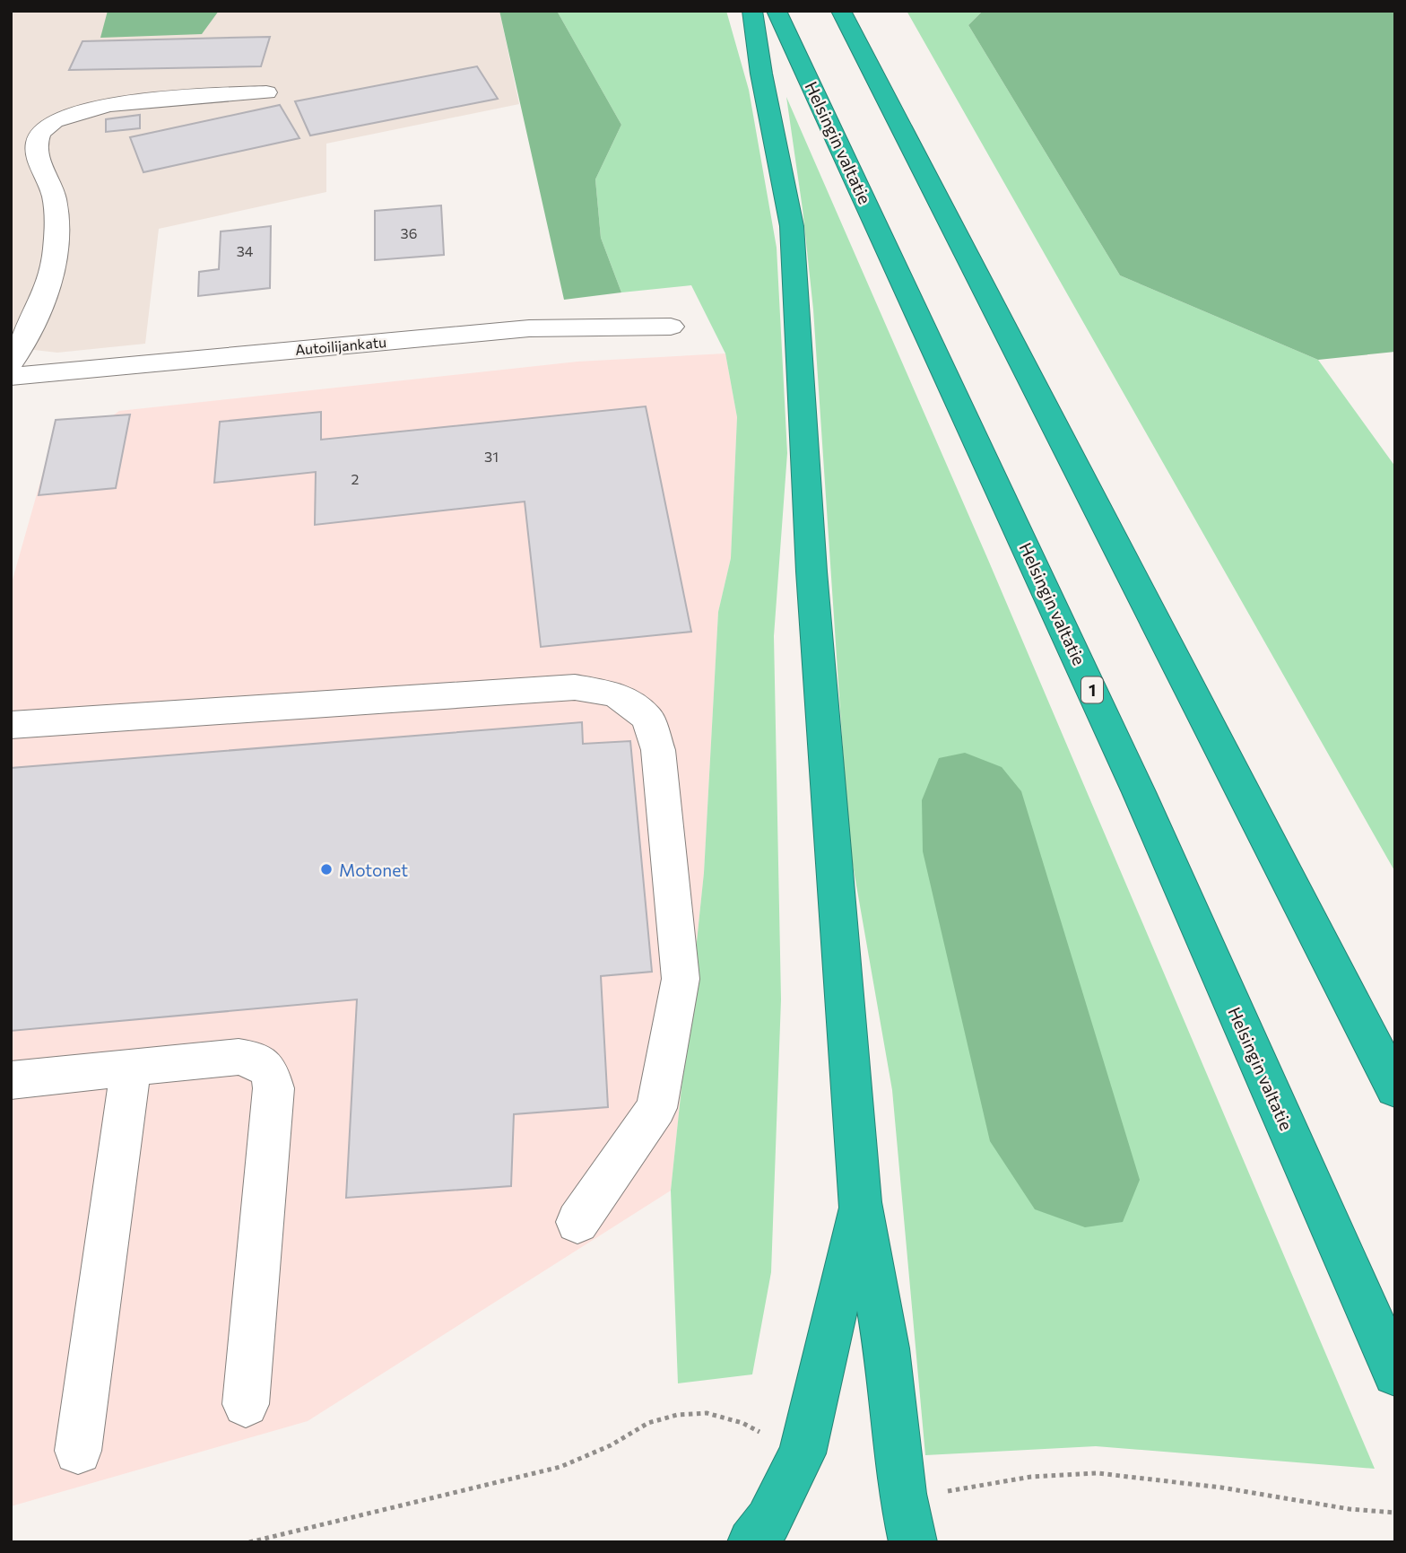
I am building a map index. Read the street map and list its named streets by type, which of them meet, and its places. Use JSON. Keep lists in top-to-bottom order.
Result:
{
  "streets": {
    "highway": ["Helsingin valtatie", "1"],
    "street": ["Autoilijankatu"]
  },
  "places": ["Motonet"],
  "house_numbers": [
    "36",
    "34",
    "31",
    "2"
  ]
}
